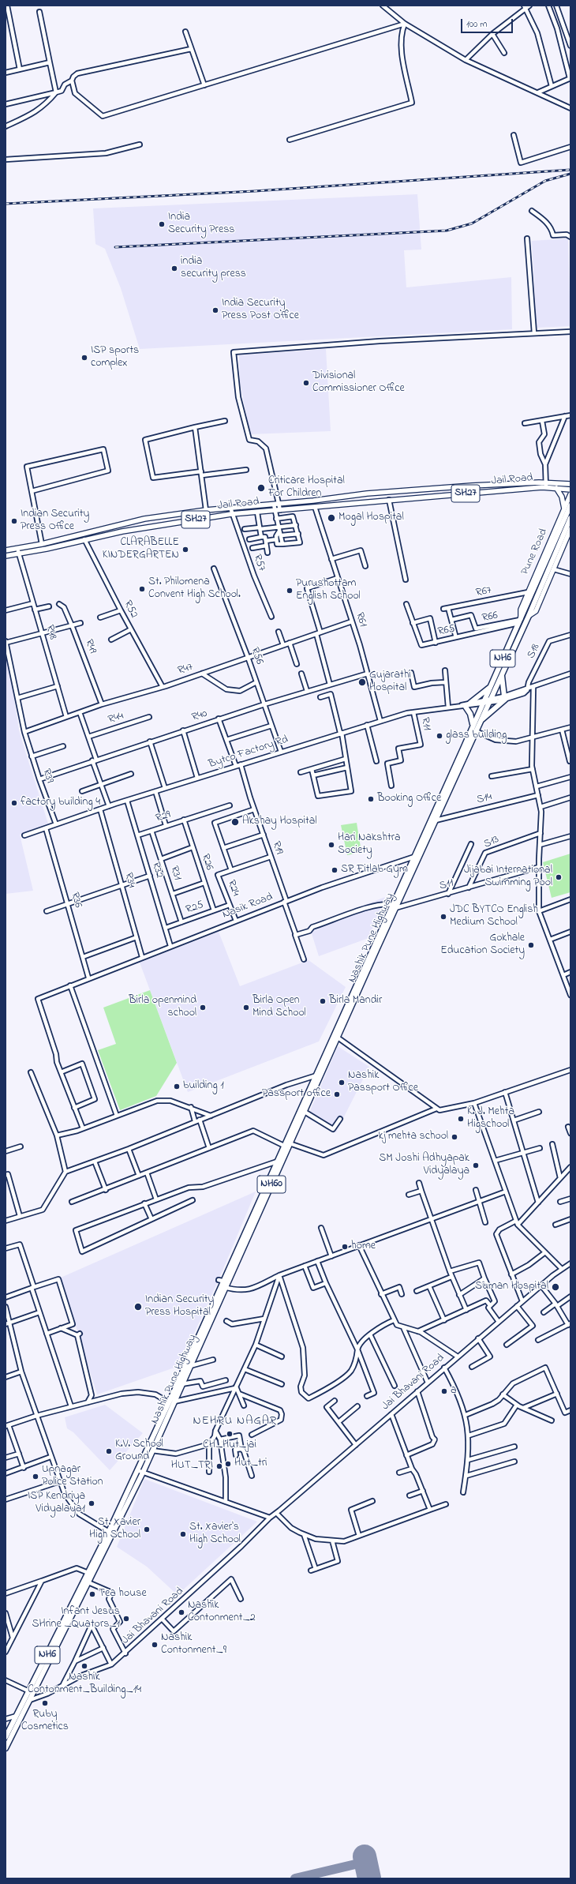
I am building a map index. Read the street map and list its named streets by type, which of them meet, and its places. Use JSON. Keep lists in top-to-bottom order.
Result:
{
  "streets": {
    "highway": ["NH6", "Nashik Pune Highway", "NH60"],
    "main road": ["Jail Road", "SH27", "Pune Road"],
    "street": [
      "R57",
      "R67",
      "R52",
      "R66",
      "R61",
      "R65",
      "R48",
      "R49",
      "S18",
      "R56",
      "R47",
      "R40",
      "R44",
      "R11",
      "Bytco Factory Rd",
      "R39",
      "S14",
      "R29",
      "S13",
      "R19",
      "R26",
      "R32",
      "R31",
      "R34",
      "S11",
      "R24",
      "R36",
      "Nasik Road",
      "R25",
      "Jai Bhavani Road"
    ]
  },
  "crossings": [
    ["Jail Road", "R57"],
    ["Jail Road", "R52"],
    ["Jail Road", "R61"],
    ["Jail Road", "R48"],
    ["Pune Road", "R67"],
    ["Pune Road", "R65"],
    ["Pune Road", "NH6"],
    ["Pune Road", "Nashik Pune Highway"],
    ["R52", "R47"],
    ["R66", "R65"],
    ["R61", "R47"],
    ["R61", "R40"],
    ["R61", "Bytco Factory Rd"],
    ["R65", "NH6"],
    ["R65", "Nashik Pune Highway"],
    ["R48", "R47"],
    ["R49", "R47"],
    ["R56", "R47"],
    ["R56", "R40"],
    ["R56", "Bytco Factory Rd"],
    ["NH6", "Nashik Pune Highway"],
    ["R47", "R39"],
    ["R40", "R39"],
    ["R11", "Bytco Factory Rd"],
    ["Bytco Factory Rd", "R39"],
    ["Bytco Factory Rd", "R19"],
    ["Bytco Factory Rd", "R32"],
    ["Bytco Factory Rd", "R34"],
    ["Bytco Factory Rd", "R36"],
    ["Bytco Factory Rd", "Nashik Pune Highway"],
    ["S14", "Nashik Pune Highway"],
    ["R29", "R26"],
    ["R29", "R32"],
    ["R29", "R31"],
    ["S13", "S11"],
    ["R19", "S11"],
    ["R19", "Nasik Road"],
    ["R26", "R25"],
    ["R32", "Nasik Road"],
    ["R32", "R25"],
    ["R31", "R25"],
    ["R34", "Nasik Road"],
    ["S11", "Nashik Pune Highway"],
    ["R24", "Nasik Road"],
    ["R24", "R25"],
    ["R36", "Nasik Road"],
    ["Nasik Road", "Nashik Pune Highway"],
    ["Nashik Pune Highway", "Jai Bhavani Road"]
  ],
  "districts": ["NEHRU NAGAR"],
  "places": [
    "India Security Press",
    "india security press",
    "India Security Press Post Office",
    "ISP sports complex",
    "Divisional Commissioner Office",
    "Criticare Hospital For Children",
    "Mogal Hospital",
    "Indian Security Press Office",
    "CLARABELLE KINDERGARTEN",
    "St. Philomena Convent High School.",
    "Purushottam English School",
    "Gujarathi Hospital",
    "glass building",
    "Booking Office",
    "factory building 4",
    "Akshay Hospital",
    "Hari Nakshtra Society",
    "SR Fitlab Gym",
    "Jijabai International Swimming Pool",
    "JDC BYTCO English Medium School",
    "Gokhale Education Society",
    "Birla Mandir",
    "Birla openmind school",
    "Birla Open Mind School",
    "Nashik Passport Office",
    "building 1",
    "Passport office",
    "K. J. Mehta Higschool",
    "kj mehta school",
    "SM Joshi Adhyapak Vidyalaya",
    "home",
    "Suman Hospital",
    "Indian Security Press Hospital",
    "a",
    "CH_Hut_jai",
    "K.V. School Ground",
    "Hut_tri",
    "HUT_TRI",
    "Upnagar Police Station",
    "ISP Kendriya Vidyalaya1",
    "St. Xavier High School",
    "St. Xavier's High School",
    "Tea house",
    "Nashik Contonment_2",
    "Infant Jesus SHrine _Quators_1",
    "Nashik Contonment_9",
    "Nashik Contonment_Building_14",
    "Ruby Cosmetics"
  ],
  "scale_bar": "100 m"
}
